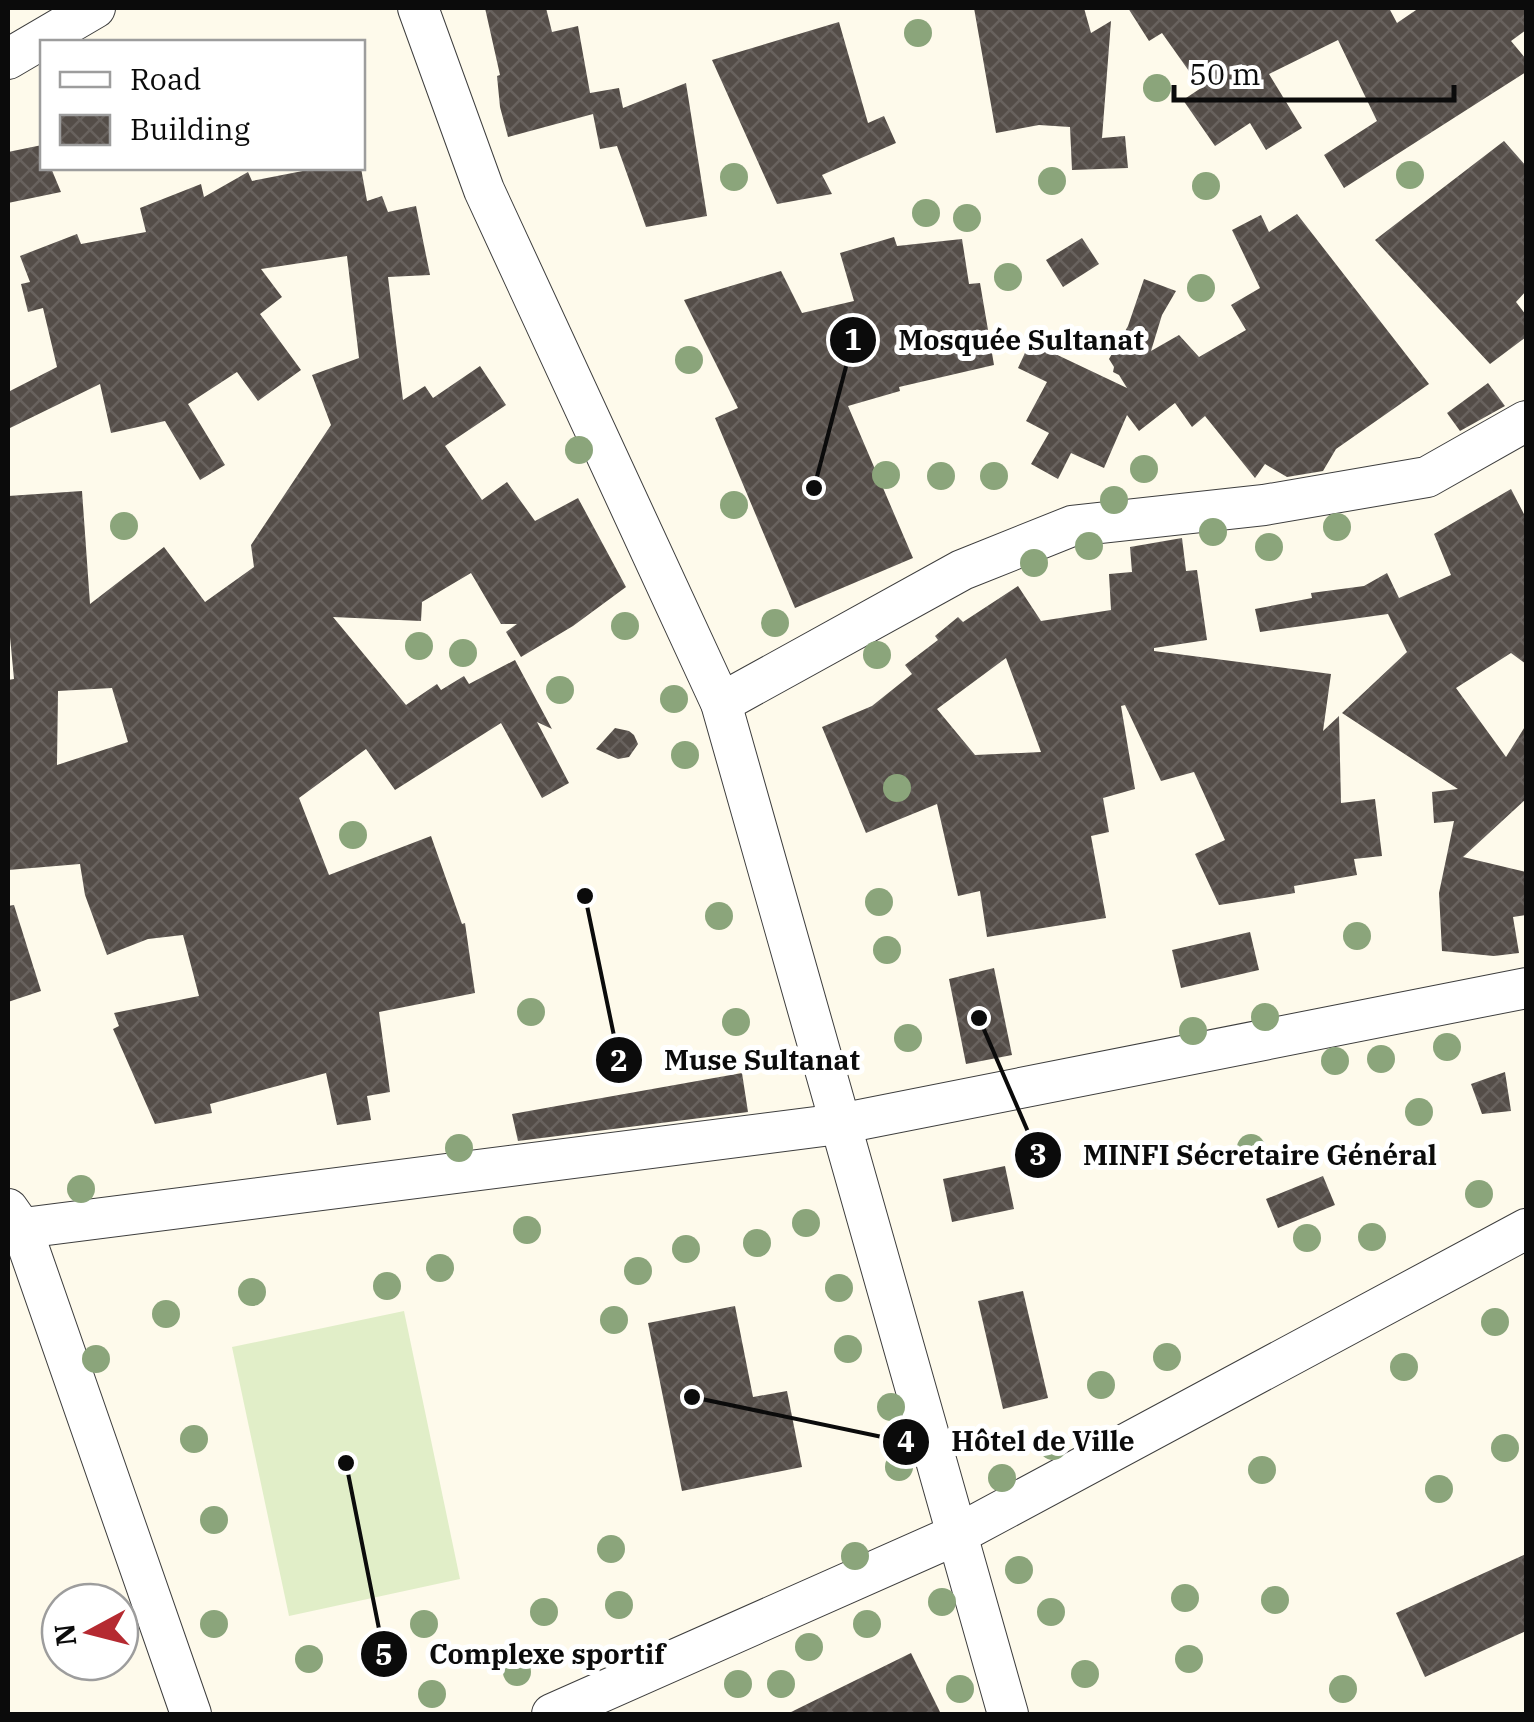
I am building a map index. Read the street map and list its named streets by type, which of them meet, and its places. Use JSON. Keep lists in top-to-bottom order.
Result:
{
  "places": [
    "Mosquée Sultanat",
    "Muse Sultanat",
    "MINFI Sécretaire Général",
    "Hôtel de Ville",
    "Complexe sportif"
  ],
  "legend": ["Road", "Building"],
  "scale_bar": "50 m",
  "north": "left"
}
